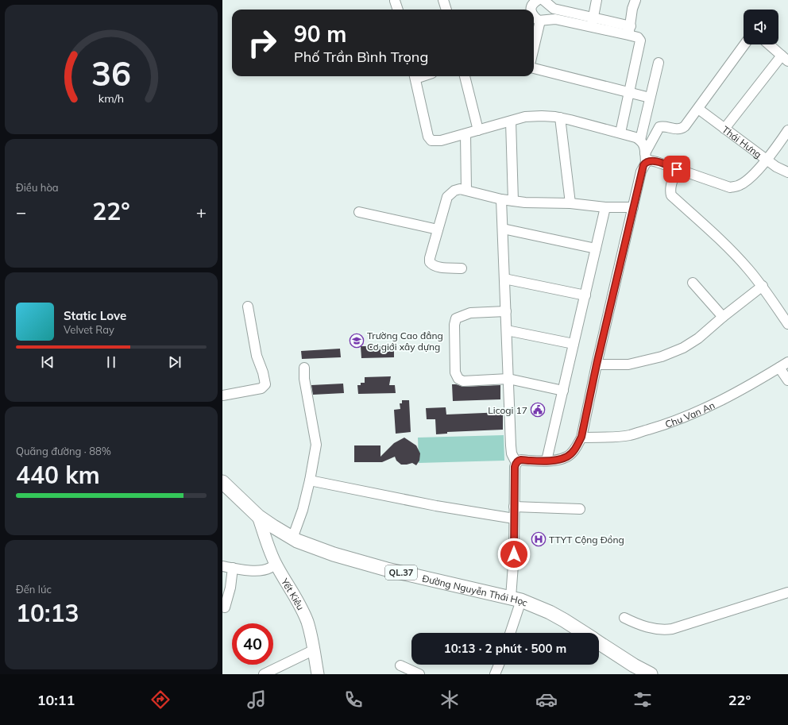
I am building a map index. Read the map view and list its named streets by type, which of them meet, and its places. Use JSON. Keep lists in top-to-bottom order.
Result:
{
  "streets": {
    "highway": ["QL.37", "Đường Nguyễn Thái Học"],
    "main road": ["Yết Kiêu"],
    "street": ["Thái Hưng", "Chu Van An"]
  },
  "crossings": [
    ["Đường Nguyễn Thái Học", "Yết Kiêu"]
  ],
  "places": {
    "school or university": ["Trường Cao đẳng Cơ giới xây dựng"],
    "public building": ["Licogi 17"],
    "hospital": ["TTYT Cộng Đồng"]
  },
  "page": {
    "turn": ["90 m", "Phố Trần Bình Trọng"],
    "tile": [
      "Điều hòa",
      ["Quãng đường · 88%", "440 km"],
      ["Đến lúc", "10:13"]
    ],
    "heat": ["−", "22°", "+"],
    "song": ["Static Love", "Velvet Ray"],
    "limit": "40",
    "trip": "10:13 · 2 phút · 500 m",
    "tabs": ["10:11", "22°"],
    "gauge": ["36", "km/h"]
  }
}
